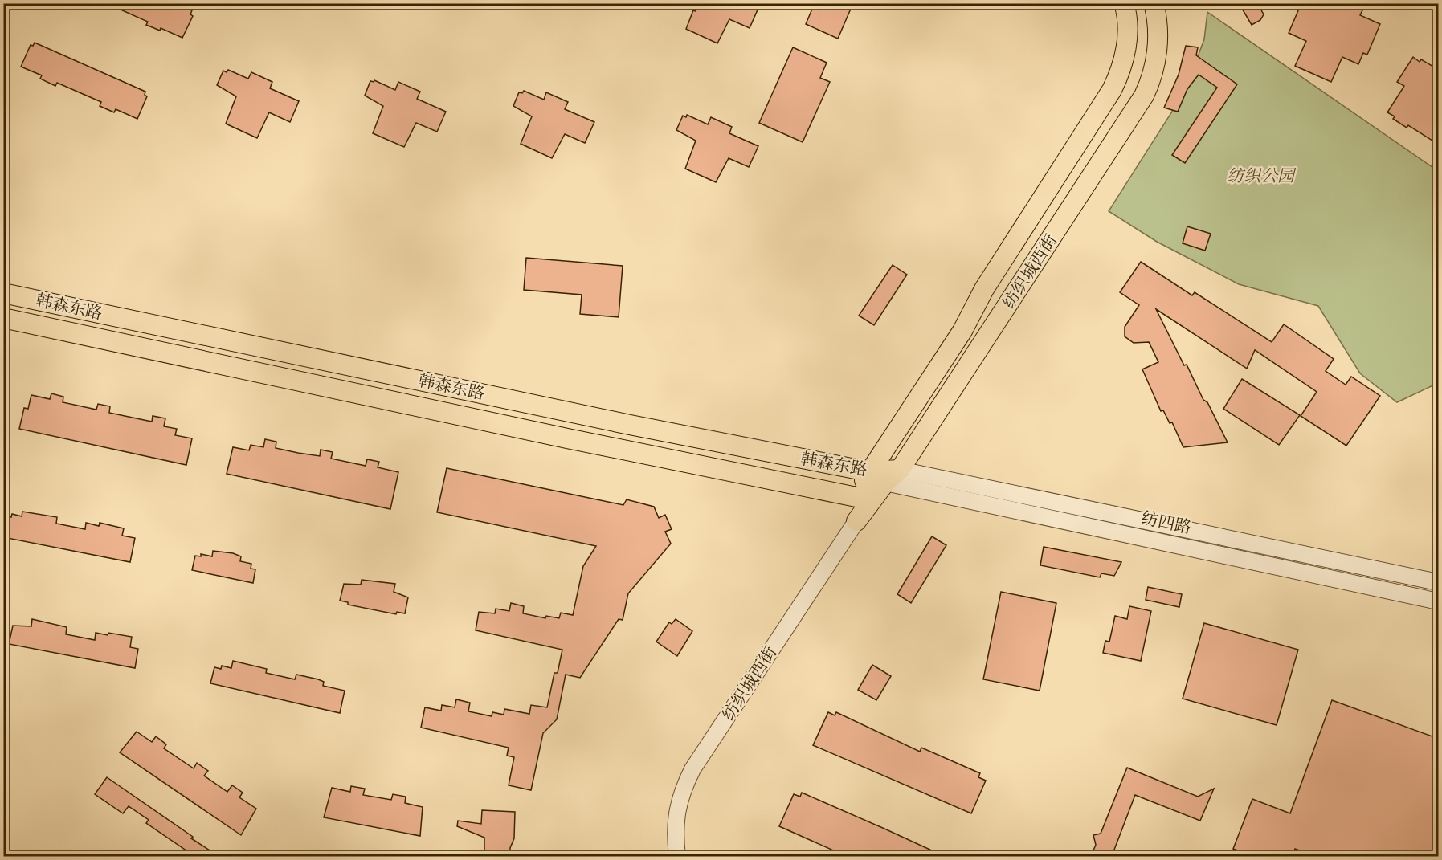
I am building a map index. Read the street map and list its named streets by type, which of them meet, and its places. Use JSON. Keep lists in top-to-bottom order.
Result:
{
  "streets": {
    "main road": ["纺织城西街", "韩森东路"],
    "street": ["纺四路"]
  },
  "crossings": [
    ["纺织城西街", "韩森东路"],
    ["纺织城西街", "纺四路"],
    ["韩森东路", "纺四路"]
  ],
  "parks": ["纺织公园"]
}
